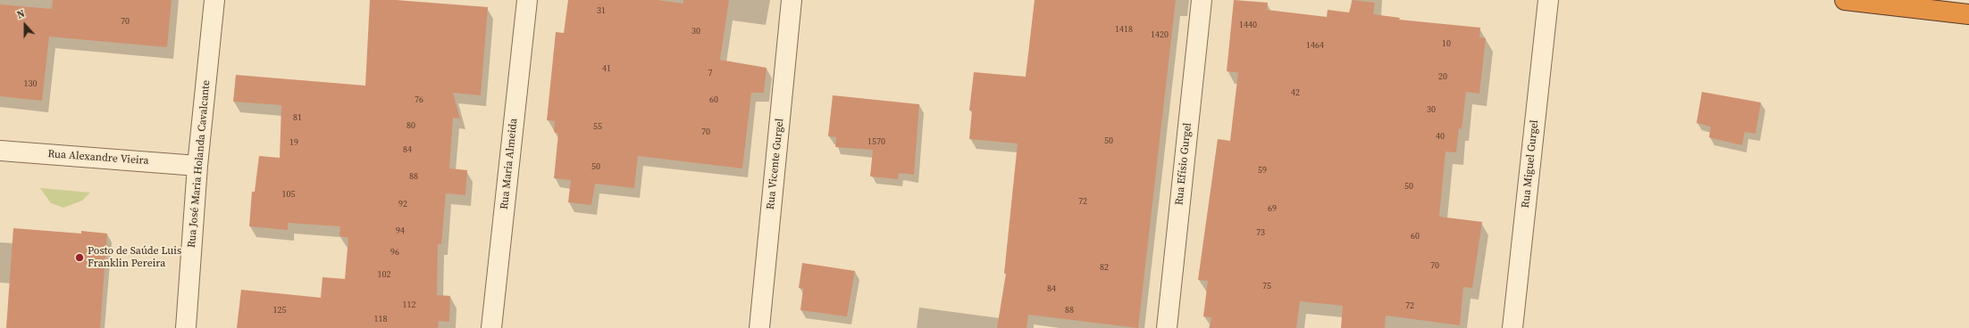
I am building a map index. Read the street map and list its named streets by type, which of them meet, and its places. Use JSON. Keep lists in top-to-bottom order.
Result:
{
  "streets": {
    "street": [
      "Rua Alexandre Vieira",
      "Rua José Maria Holanda Cavalcante",
      "Rua Maria Almeida",
      "Rua Vicente Gurgel",
      "Rua Efísio Gurgel",
      "Rua Miguel Gurgel"
    ]
  },
  "crossings": [
    ["Rua Alexandre Vieira", "Rua José Maria Holanda Cavalcante"]
  ],
  "places": ["Posto de Saúde Luis Franklin Pereira"],
  "house_numbers": [
    "31",
    "70",
    "1440",
    "1418",
    "30",
    "1420",
    "10",
    "1464",
    "41",
    "7",
    "20",
    "130",
    "42",
    "76",
    "60",
    "30",
    "81",
    "80",
    "55",
    "70",
    "40",
    "50",
    "1570",
    "19",
    "84",
    "50",
    "59",
    "88",
    "50",
    "105",
    "72",
    "92",
    "69",
    "94",
    "73",
    "60",
    "96",
    "70",
    "82",
    "102",
    "75",
    "84",
    "112",
    "72",
    "125",
    "88",
    "118"
  ],
  "north": "top"
}
